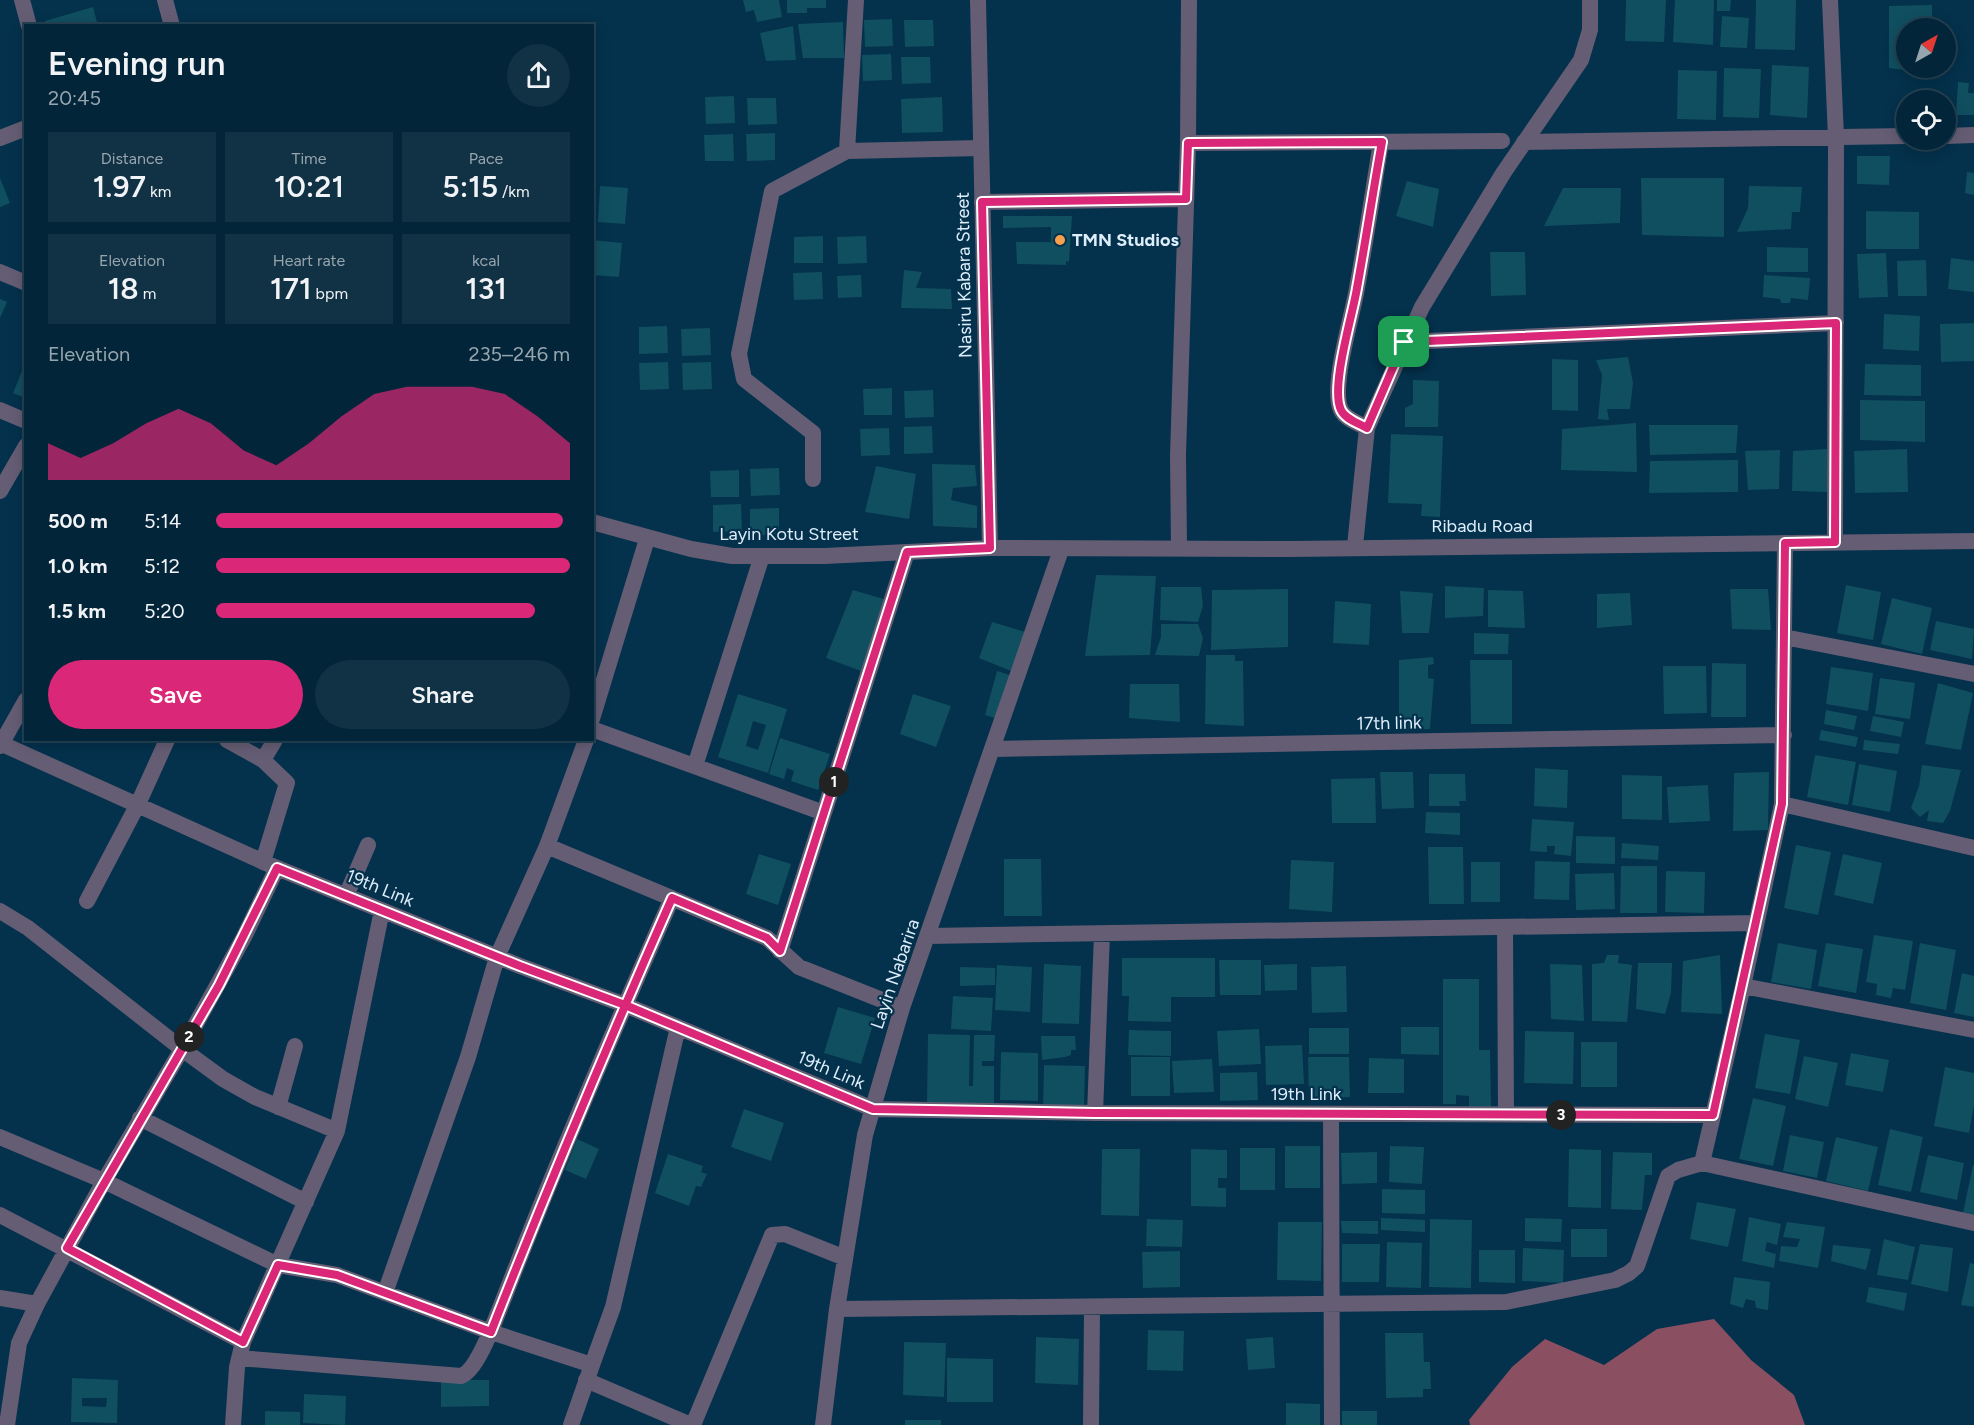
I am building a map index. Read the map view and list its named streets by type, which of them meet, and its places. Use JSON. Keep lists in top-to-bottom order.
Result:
{
  "streets": {
    "street": [
      "Nasiru Kabara Street",
      "Ribadu Road",
      "Layin Kotu Street",
      "17th link",
      "19th Link",
      "Layin Nabarira"
    ]
  },
  "crossings": [
    ["Nasiru Kabara Street", "Ribadu Road"],
    ["Nasiru Kabara Street", "Layin Kotu Street"],
    ["Ribadu Road", "Layin Kotu Street"],
    ["Ribadu Road", "Layin Nabarira"],
    ["17th link", "Layin Nabarira"],
    ["19th Link", "Layin Nabarira"]
  ],
  "places": ["TMN Studios"],
  "north": "top right",
  "page": {
    "heading": ["Evening run", "20:45"],
    "stats": [
      ["Distance", "1.97 km"],
      ["Time", "10:21"],
      ["Pace", "5:15 /km"],
      ["Elevation", "18 m"],
      ["Heart rate", "171 bpm"],
      ["kcal", "131"]
    ],
    "chart": ["Elevation", "235–246 m"],
    "list": [
      {
        "name": "500 m",
        "note": "5:14"
      },
      {
        "name": "1.0 km",
        "note": "5:12"
      },
      {
        "name": "1.5 km",
        "note": "5:20"
      }
    ],
    "buttons": ["Save", "Share"],
    "pins": ["1", "2", "3"]
  }
}
